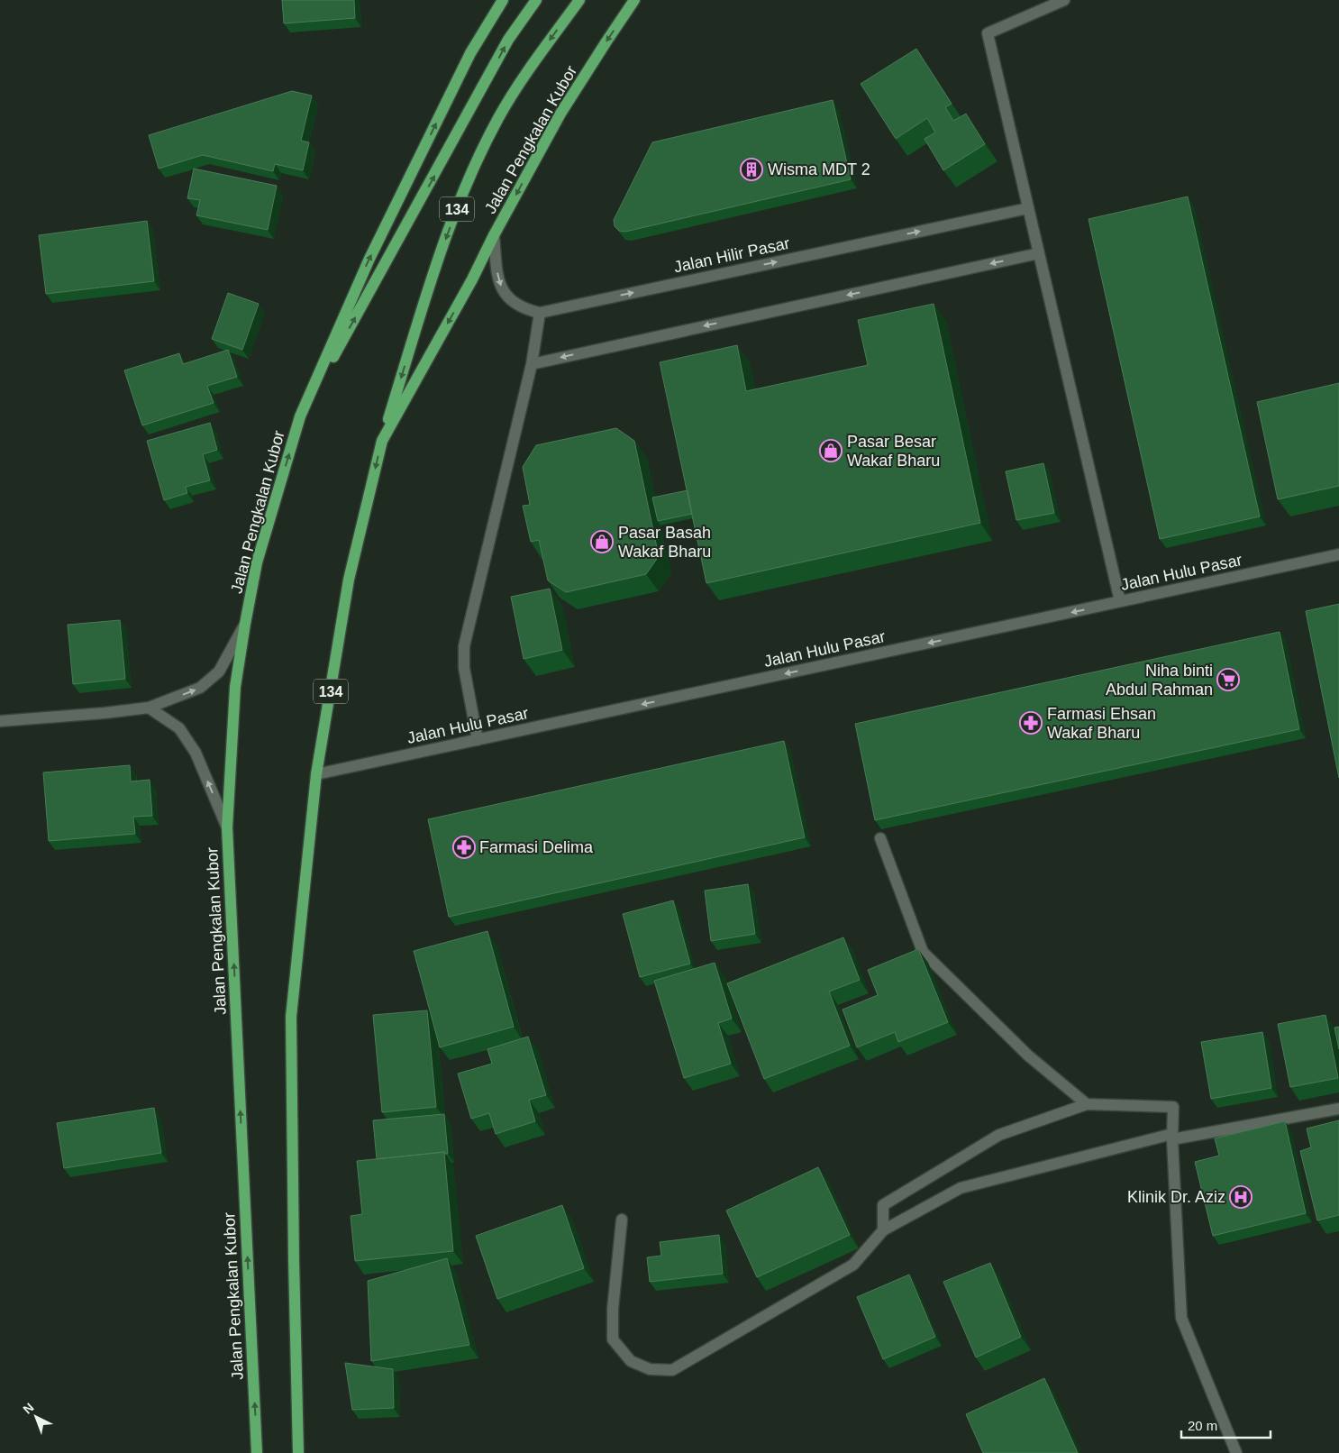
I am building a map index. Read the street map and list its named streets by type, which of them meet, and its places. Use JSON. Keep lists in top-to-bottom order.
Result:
{
  "streets": {
    "main road": ["Jalan Pengkalan Kubor", "134"],
    "street": ["Jalan Hilir Pasar", "Jalan Hulu Pasar"]
  },
  "crossings": [
    ["Jalan Pengkalan Kubor", "Jalan Hulu Pasar"]
  ],
  "one_way": ["Jalan Hulu Pasar"],
  "places": {
    "building": ["Wisma MDT 2"],
    "shop": ["Pasar Besar Wakaf Bharu", "Pasar Basah Wakaf Bharu"],
    "supermarket": ["Niha binti Abdul Rahman"],
    "pharmacy": ["Farmasi Ehsan Wakaf Bharu", "Farmasi Delima"],
    "hospital": ["Klinik Dr. Aziz"]
  },
  "scale_bar": "20 m",
  "north": "top left"
}
